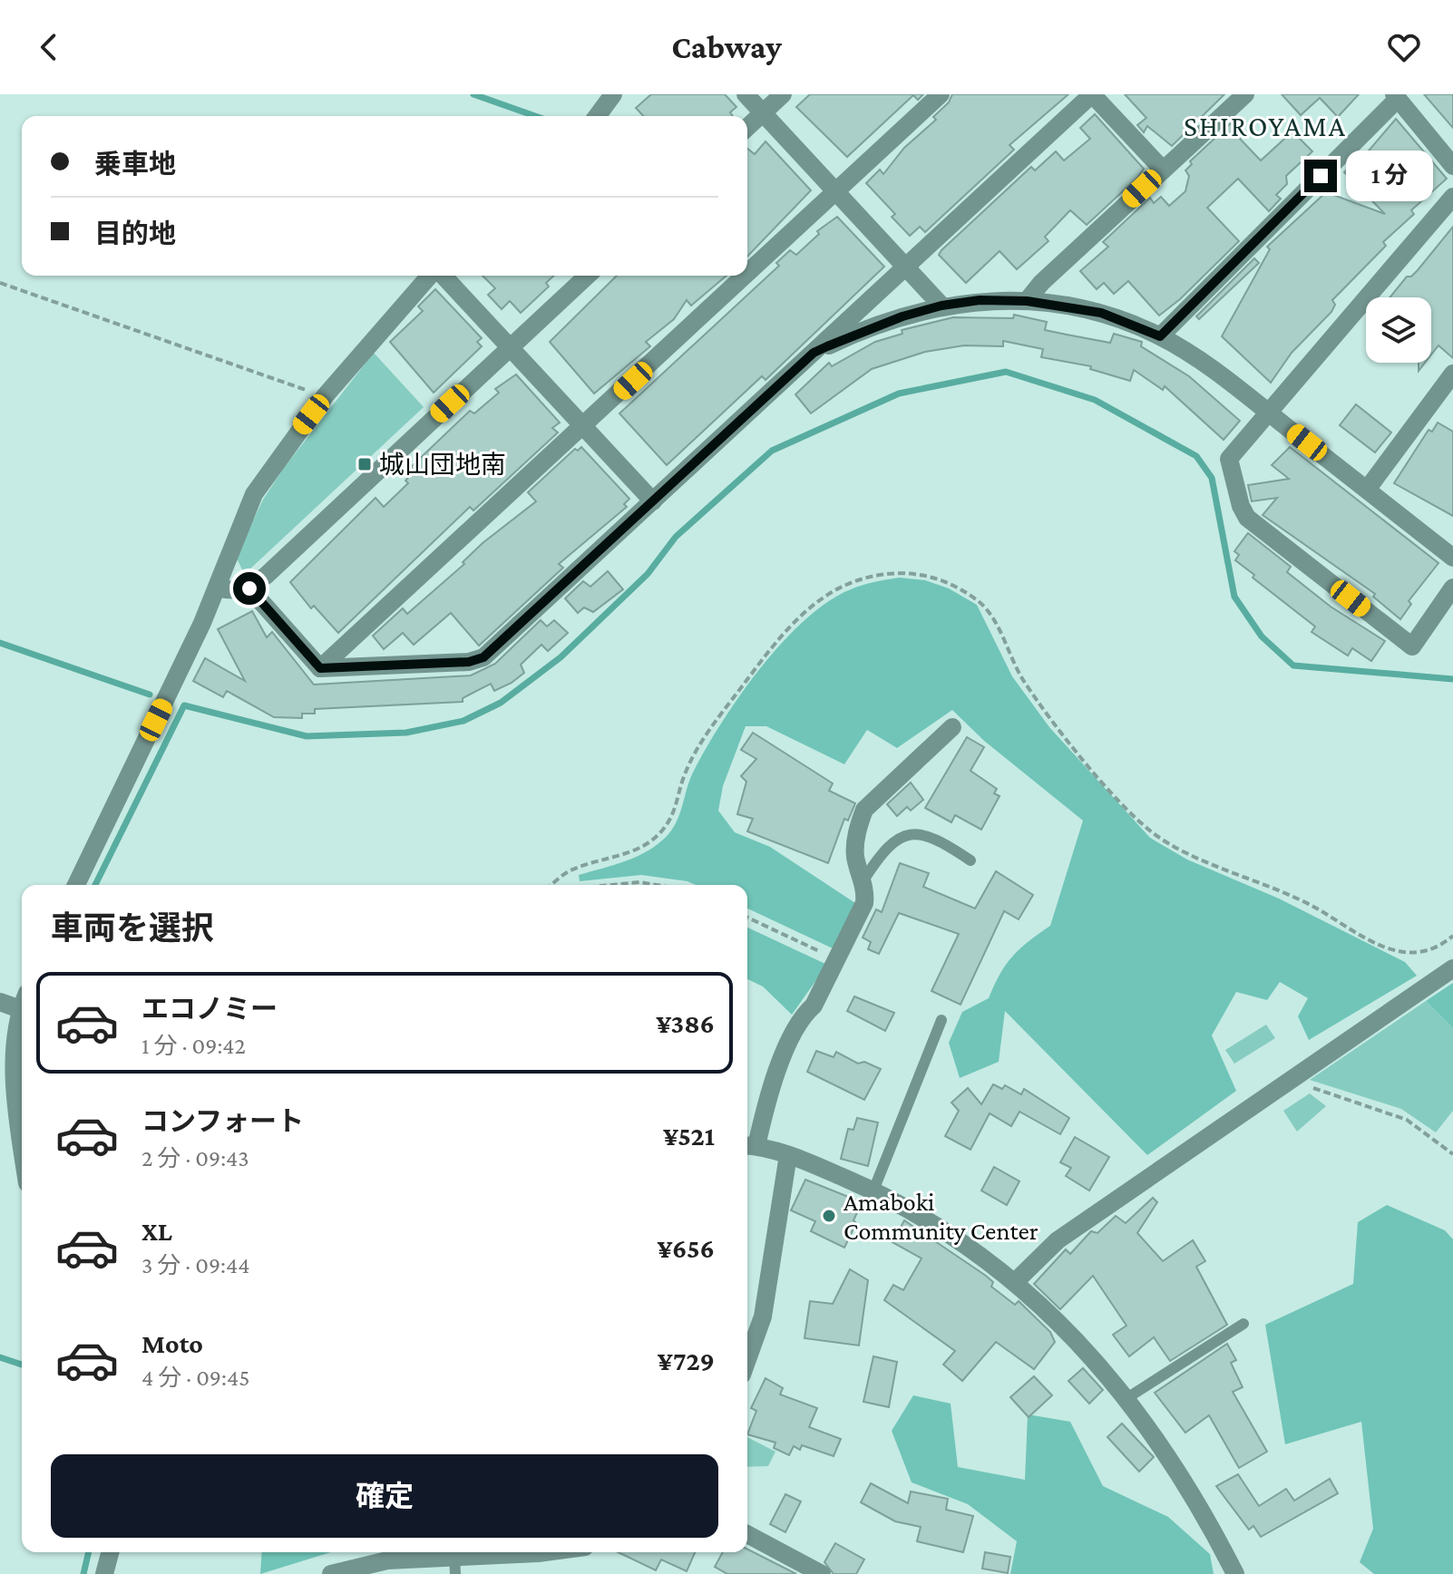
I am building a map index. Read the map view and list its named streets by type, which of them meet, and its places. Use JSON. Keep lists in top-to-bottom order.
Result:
{
  "districts": ["SHIROYAMA"],
  "places": {
    "transit": ["城山団地南"],
    "other": ["Amaboki Community Center"]
  },
  "page": {
    "header": "Cabway",
    "banner": ["乗車地", "目的地"],
    "bubble": "1 分",
    "heading": "車両を選択",
    "list": [
      {
        "name": "エコノミー",
        "note": "1 分 · 09:42",
        "value": "¥386"
      },
      {
        "name": "コンフォート",
        "note": "2 分 · 09:43",
        "value": "¥521"
      },
      {
        "name": "XL",
        "note": "3 分 · 09:44",
        "value": "¥656"
      },
      {
        "name": "Moto",
        "note": "4 分 · 09:45",
        "value": "¥729"
      }
    ],
    "buttons": "確定"
  }
}
